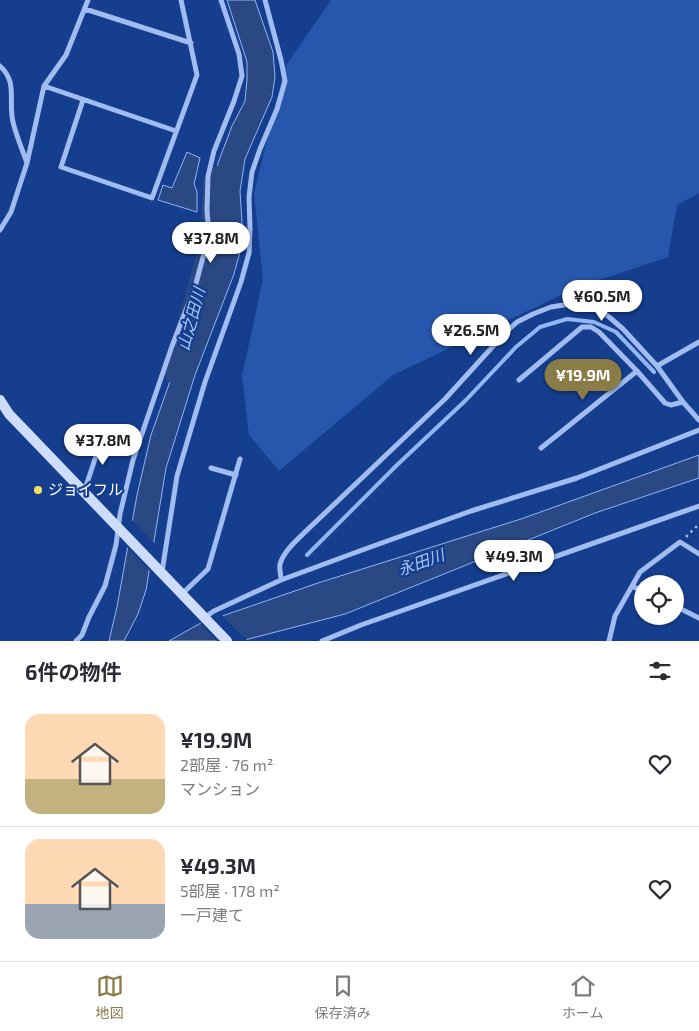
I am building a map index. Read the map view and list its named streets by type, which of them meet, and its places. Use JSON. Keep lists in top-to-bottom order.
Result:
{
  "water": ["山之田川", "永田川"],
  "places": ["ジョイフル"],
  "page": {
    "price": [
      "¥37.8M",
      "¥60.5M",
      "¥26.5M",
      "¥19.9M",
      "¥37.8M",
      "¥49.3M"
    ],
    "heading": "6件の物件",
    "list": [
      {
        "name": "¥19.9M",
        "note": "2部屋 · 76 m² · マンション"
      },
      {
        "name": "¥49.3M",
        "note": "5部屋 · 178 m² · 一戸建て"
      }
    ],
    "tabs": ["地図", "保存済み", "ホーム"]
  }
}
